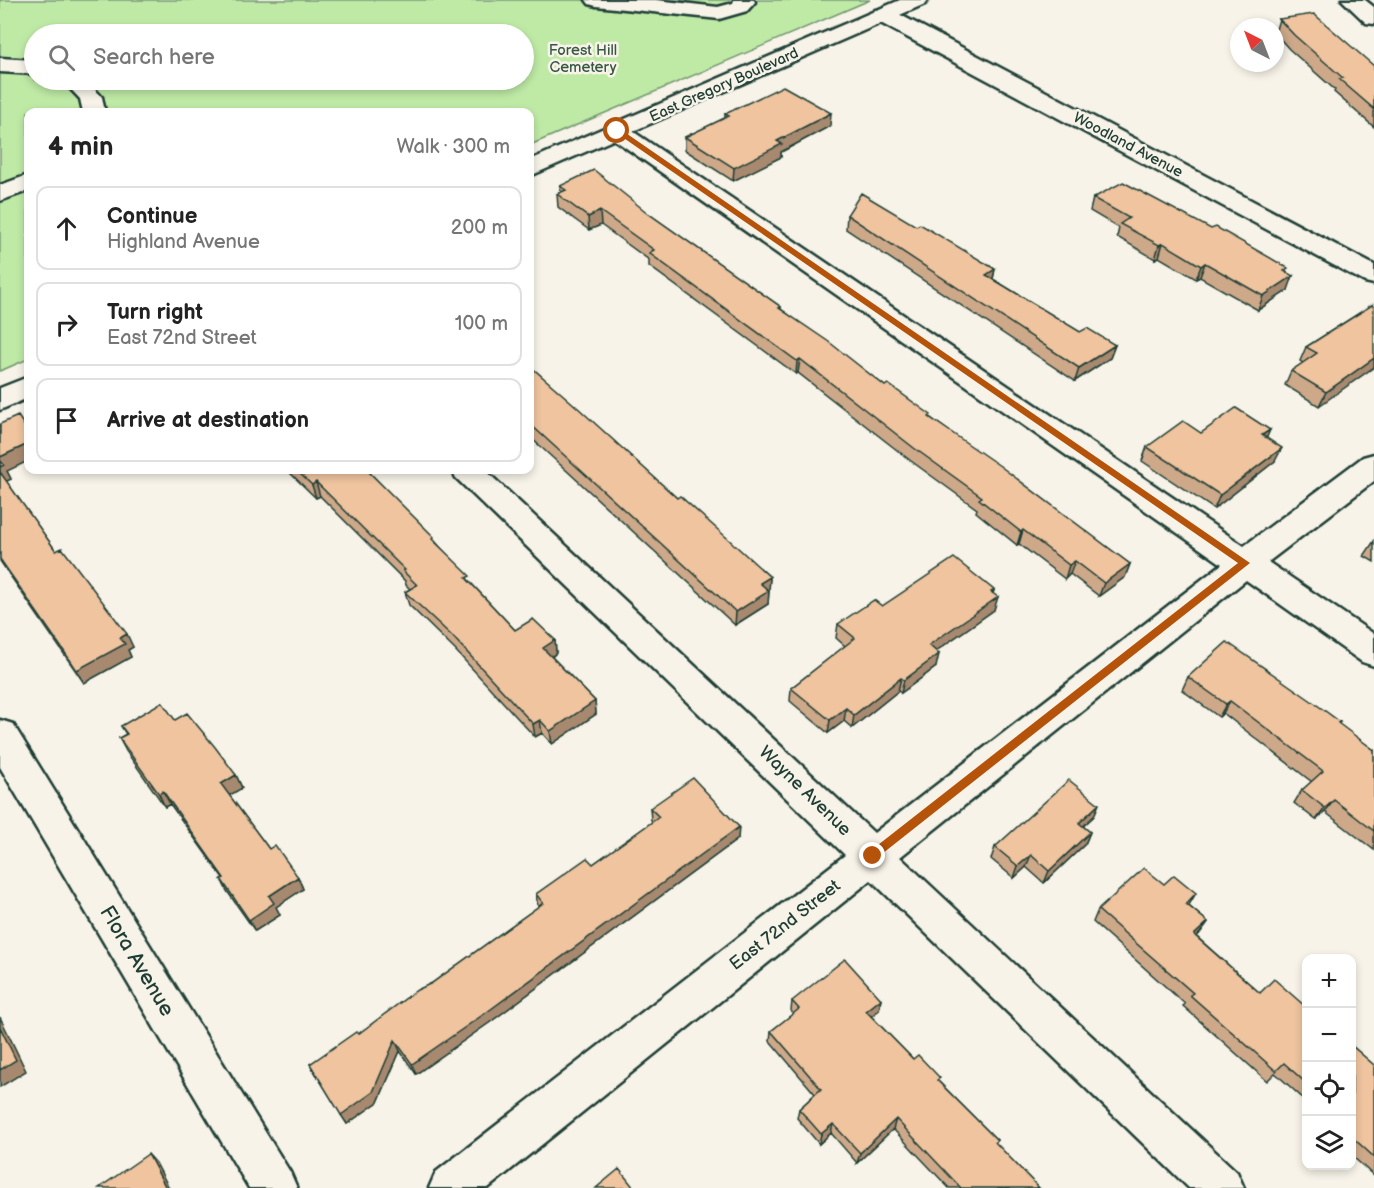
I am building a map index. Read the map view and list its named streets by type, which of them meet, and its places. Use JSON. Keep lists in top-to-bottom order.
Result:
{
  "streets": {
    "street": [
      "East Gregory Boulevard",
      "Woodland Avenue",
      "Wayne Avenue",
      "East 72nd Street",
      "Flora Avenue"
    ]
  },
  "crossings": [
    ["East Gregory Boulevard", "Woodland Avenue"],
    ["Wayne Avenue", "East 72nd Street"]
  ],
  "parks": ["Forest Hill Cemetery"],
  "north": "top left",
  "page": {
    "search": "Search here",
    "heading": ["4 min", "Walk · 300 m"],
    "list": [
      ["Continue", "Highland Avenue", "200 m"],
      ["Turn right", "East 72nd Street", "100 m"],
      "Arrive at destination"
    ],
    "map_buttons": ["+", "−"]
  }
}
